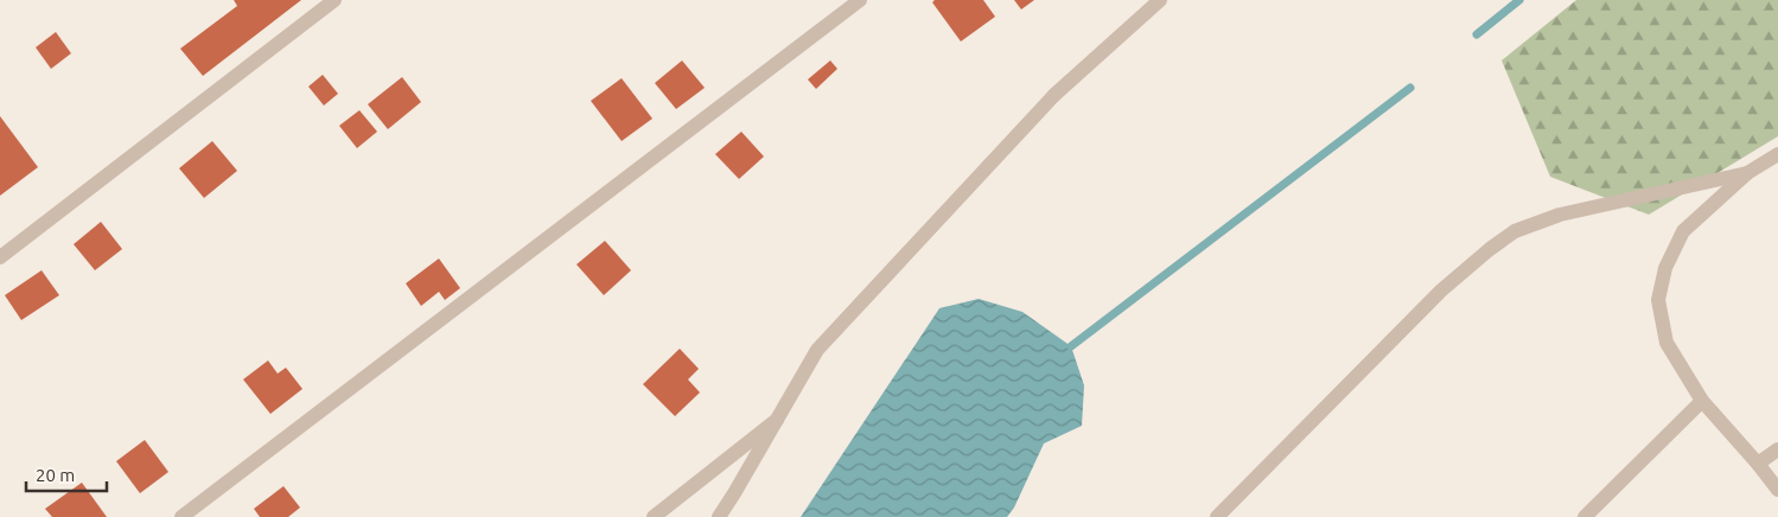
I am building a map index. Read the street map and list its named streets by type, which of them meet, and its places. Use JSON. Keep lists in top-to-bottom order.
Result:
{
  "scale_bar": "20 m"
}
